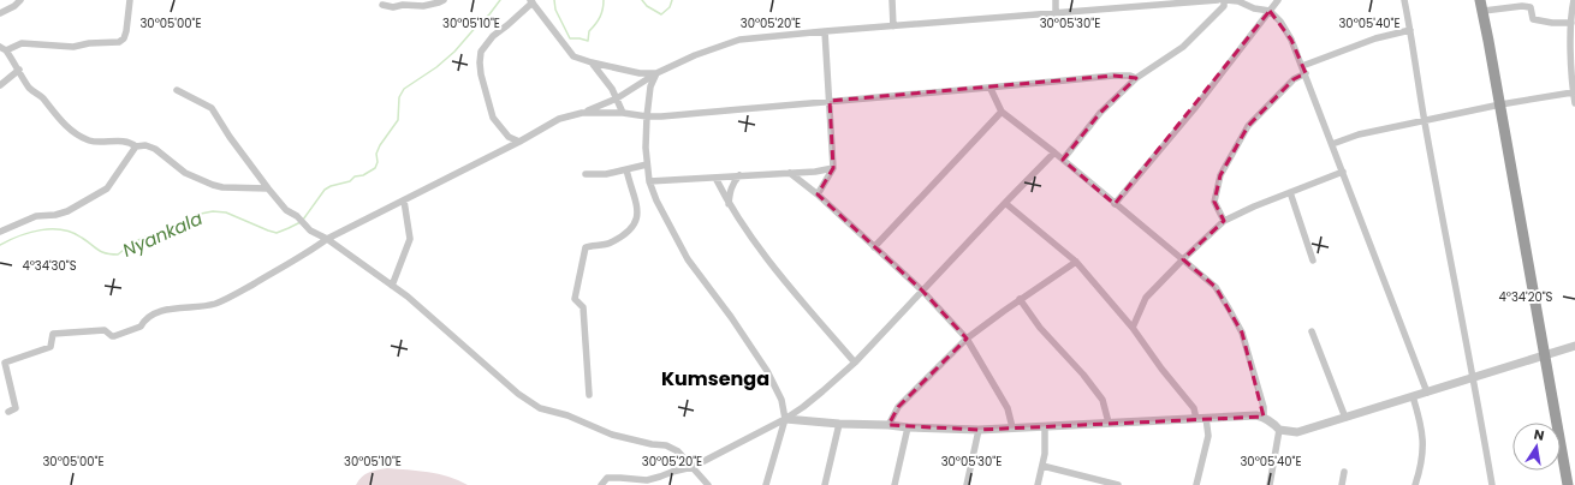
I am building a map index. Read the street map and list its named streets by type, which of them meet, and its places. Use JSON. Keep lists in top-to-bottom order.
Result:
{
  "districts": ["Kumsenga"],
  "water": ["Nyankala"],
  "north": "top",
  "coordinates": [
    "30°05'00\"E",
    "30°05'10\"E",
    "30°05'20\"E",
    "30°05'30\"E",
    "30°05'40\"E",
    "4°34'30\"S",
    "4°34'20\"S"
  ]
}
